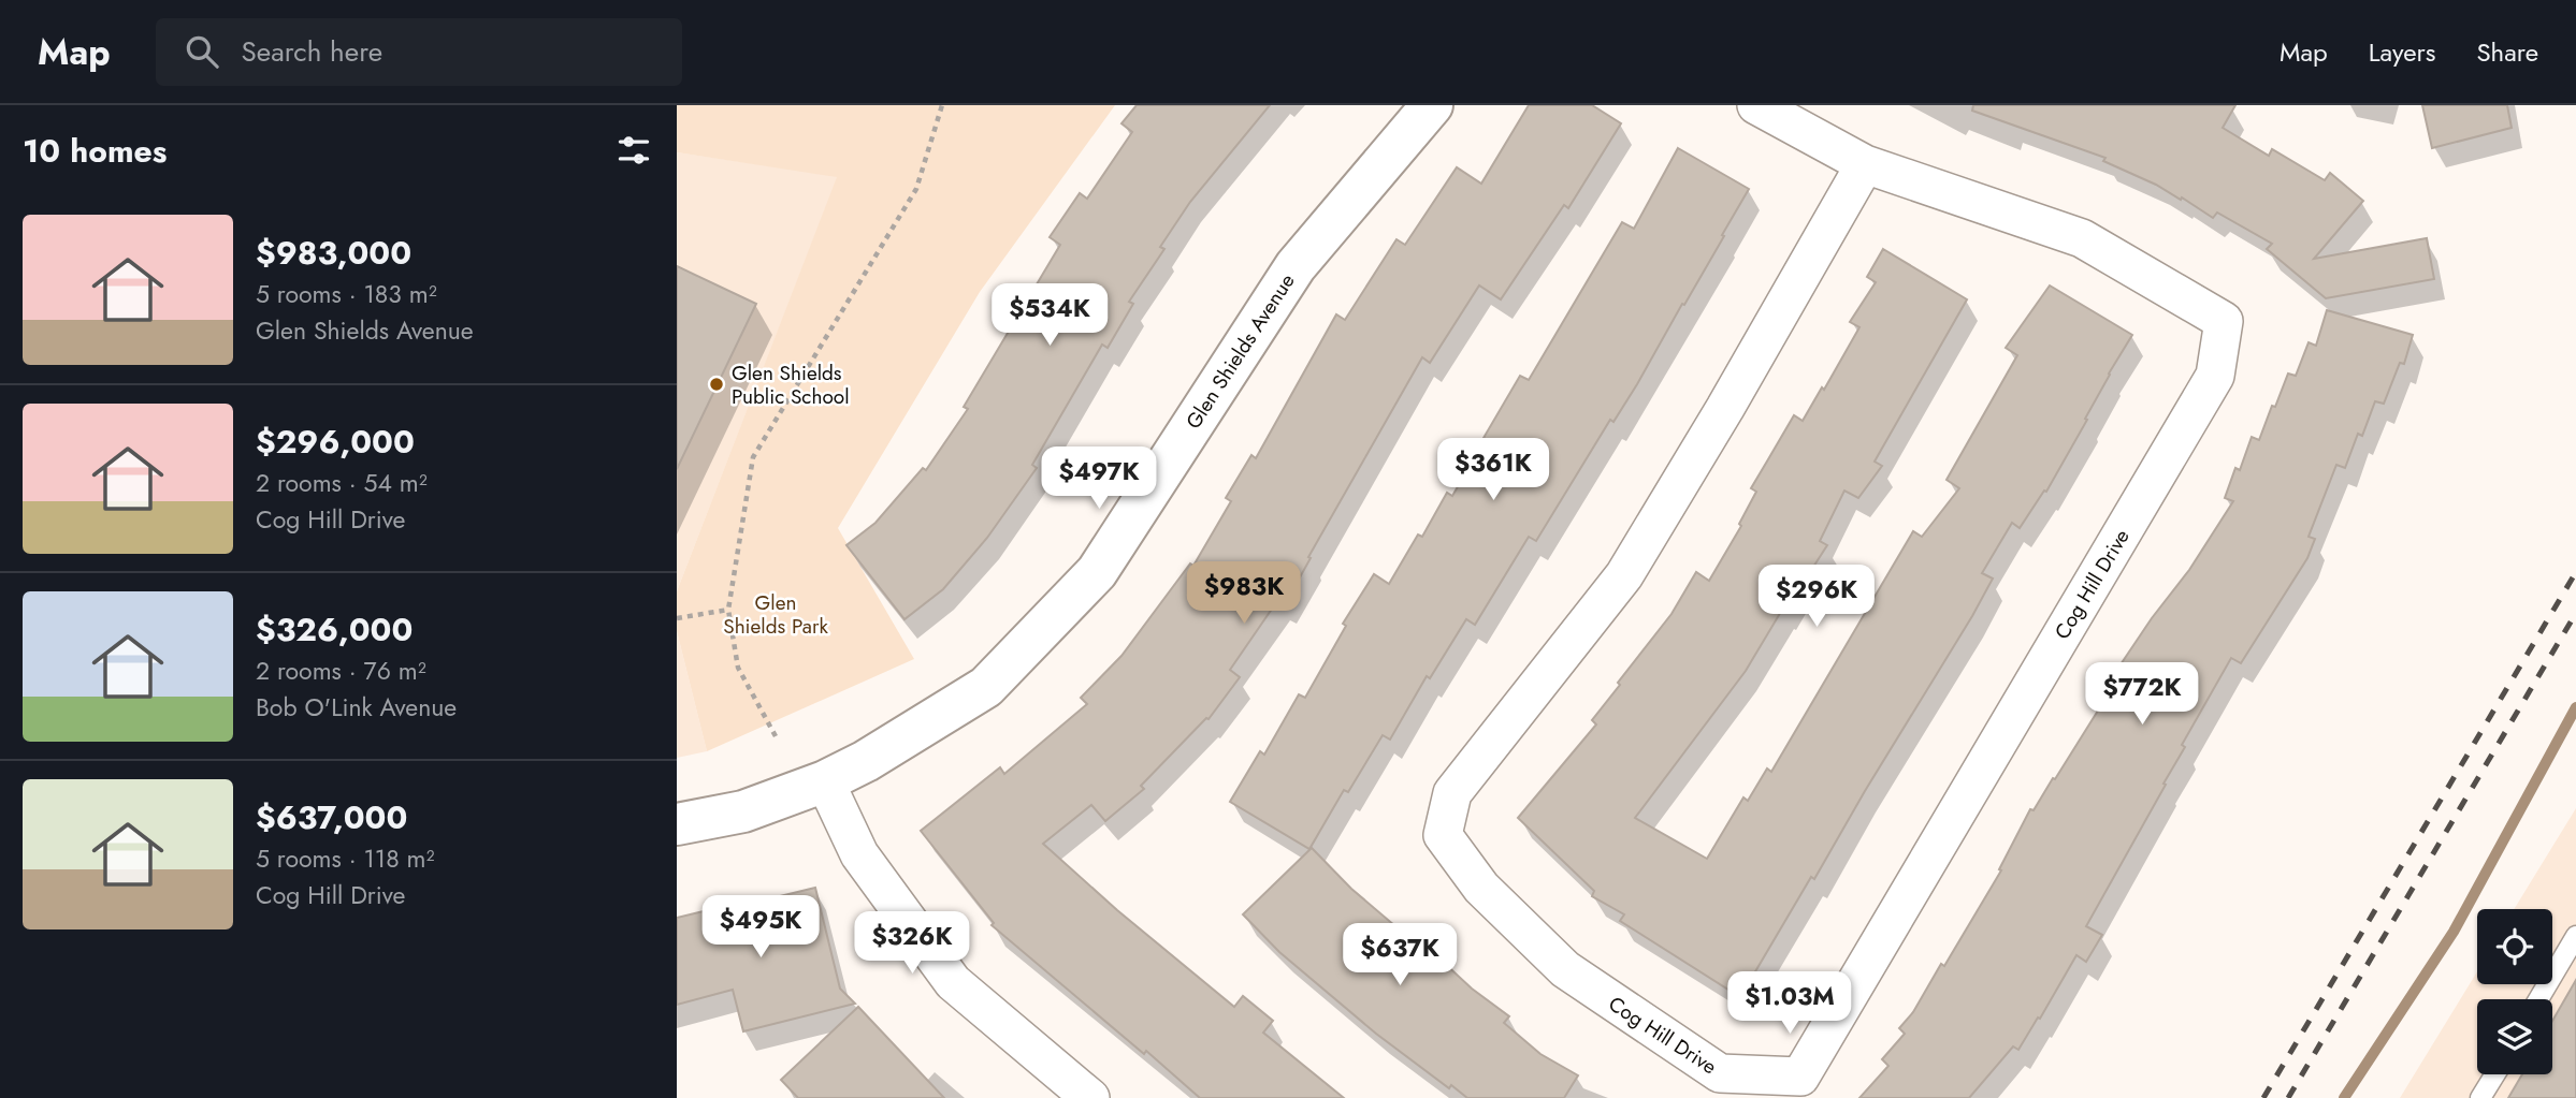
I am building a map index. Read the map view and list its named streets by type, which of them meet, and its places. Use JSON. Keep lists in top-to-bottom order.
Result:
{
  "streets": {
    "street": ["Glen Shields Avenue", "Cog Hill Drive"]
  },
  "parks": ["Glen Shields Park"],
  "places": ["Glen Shields Public School"],
  "page": {
    "header": "Map",
    "search": "Search here",
    "nav": ["Map", "Layers", "Share"],
    "heading": "10 homes",
    "list": [
      {
        "name": "$983,000",
        "note": "5 rooms · 183 m² · Glen Shields Avenue"
      },
      {
        "name": "$296,000",
        "note": "2 rooms · 54 m² · Cog Hill Drive"
      },
      {
        "name": "$326,000",
        "note": "2 rooms · 76 m² · Bob O'Link Avenue"
      },
      {
        "name": "$637,000",
        "note": "5 rooms · 118 m² · Cog Hill Drive"
      }
    ],
    "price": [
      "$534K",
      "$361K",
      "$497K",
      "$983K",
      "$296K",
      "$772K",
      "$495K",
      "$326K",
      "$637K",
      "$1.03M"
    ]
  }
}
